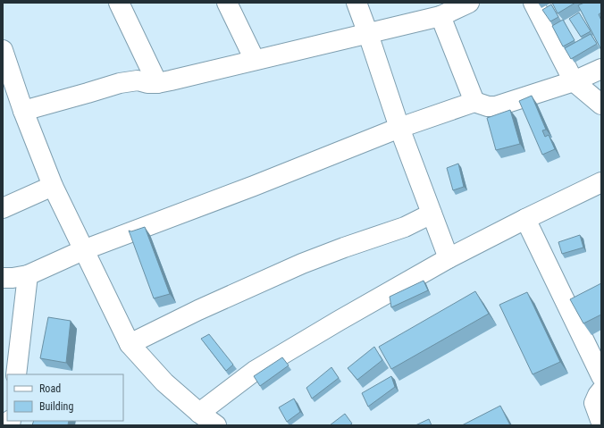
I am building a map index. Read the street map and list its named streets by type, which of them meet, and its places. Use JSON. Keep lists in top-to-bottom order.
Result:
{
  "legend": ["Road", "Building"]
}
